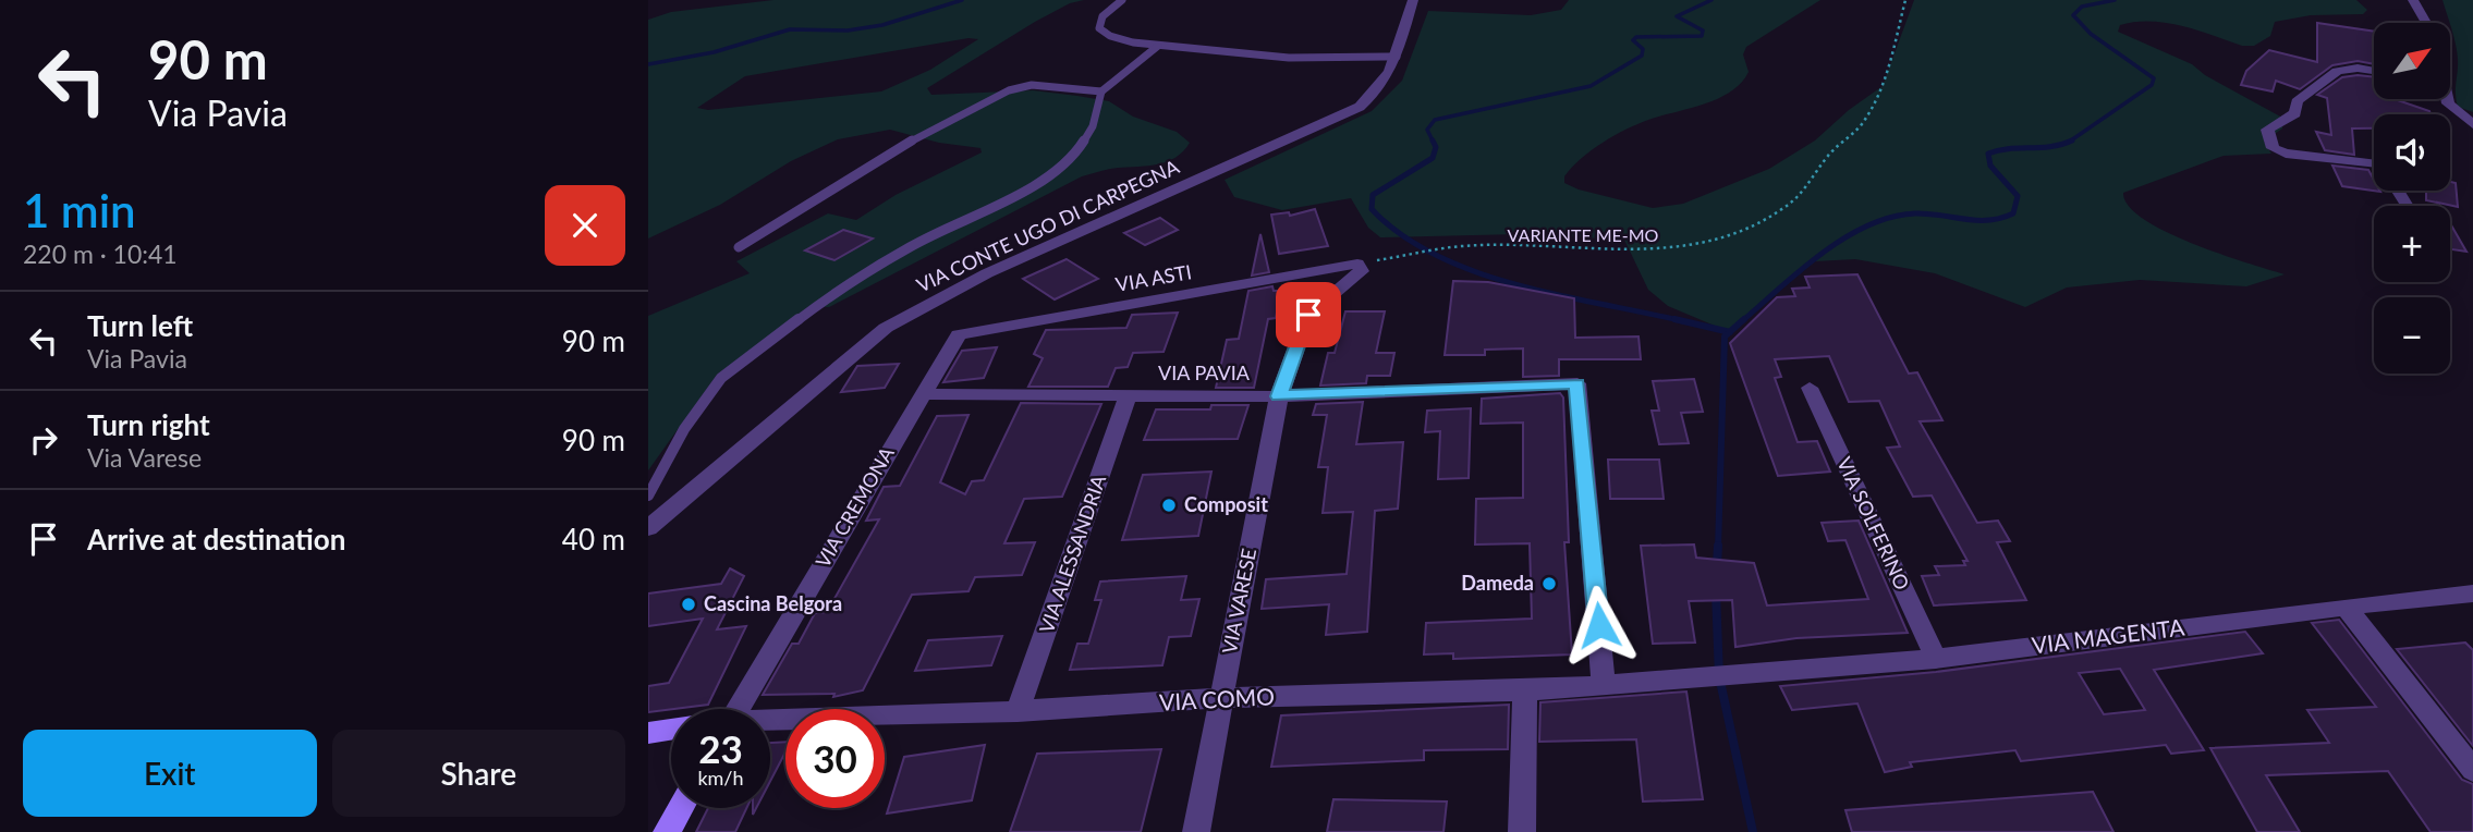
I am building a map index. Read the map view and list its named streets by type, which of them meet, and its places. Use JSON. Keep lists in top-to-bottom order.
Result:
{
  "streets": {
    "street": [
      "VIA CONTE UGO DI CARPEGNA",
      "VIA ASTI",
      "VIA PAVIA",
      "VIA CREMONA",
      "VIA SOLFERINO",
      "VIA ALESSANDRIA",
      "VIA VARESE",
      "VIA MAGENTA",
      "VIA COMO"
    ],
    "path": ["VARIANTE ME-MO"]
  },
  "crossings": [
    ["VARIANTE ME-MO", "VIA ASTI"],
    ["VARIANTE ME-MO", "VIA VARESE"],
    ["VIA ASTI", "VIA CREMONA"],
    ["VIA ASTI", "VIA VARESE"],
    ["VIA PAVIA", "VIA CREMONA"],
    ["VIA PAVIA", "VIA ALESSANDRIA"],
    ["VIA PAVIA", "VIA VARESE"],
    ["VIA PAVIA", "VIA COMO"],
    ["VIA SOLFERINO", "VIA MAGENTA"],
    ["VIA ALESSANDRIA", "VIA COMO"],
    ["VIA VARESE", "VIA COMO"],
    ["VIA MAGENTA", "VIA COMO"]
  ],
  "places": ["Composit", "Dameda", "Cascina Belgora"],
  "north": "top right",
  "page": {
    "turn": ["90 m", "Via Pavia"],
    "map_buttons": ["+", "−"],
    "heading": ["1 min", "220 m · 10:41"],
    "list": [
      {
        "name": "Turn left",
        "note": "Via Pavia",
        "value": "90 m"
      },
      {
        "name": "Turn right",
        "note": "Via Varese",
        "value": "90 m"
      },
      {
        "name": "Arrive at destination",
        "value": "40 m"
      }
    ],
    "speed": "23 km/h",
    "limit": "30",
    "buttons": ["Exit", "Share"]
  }
}
